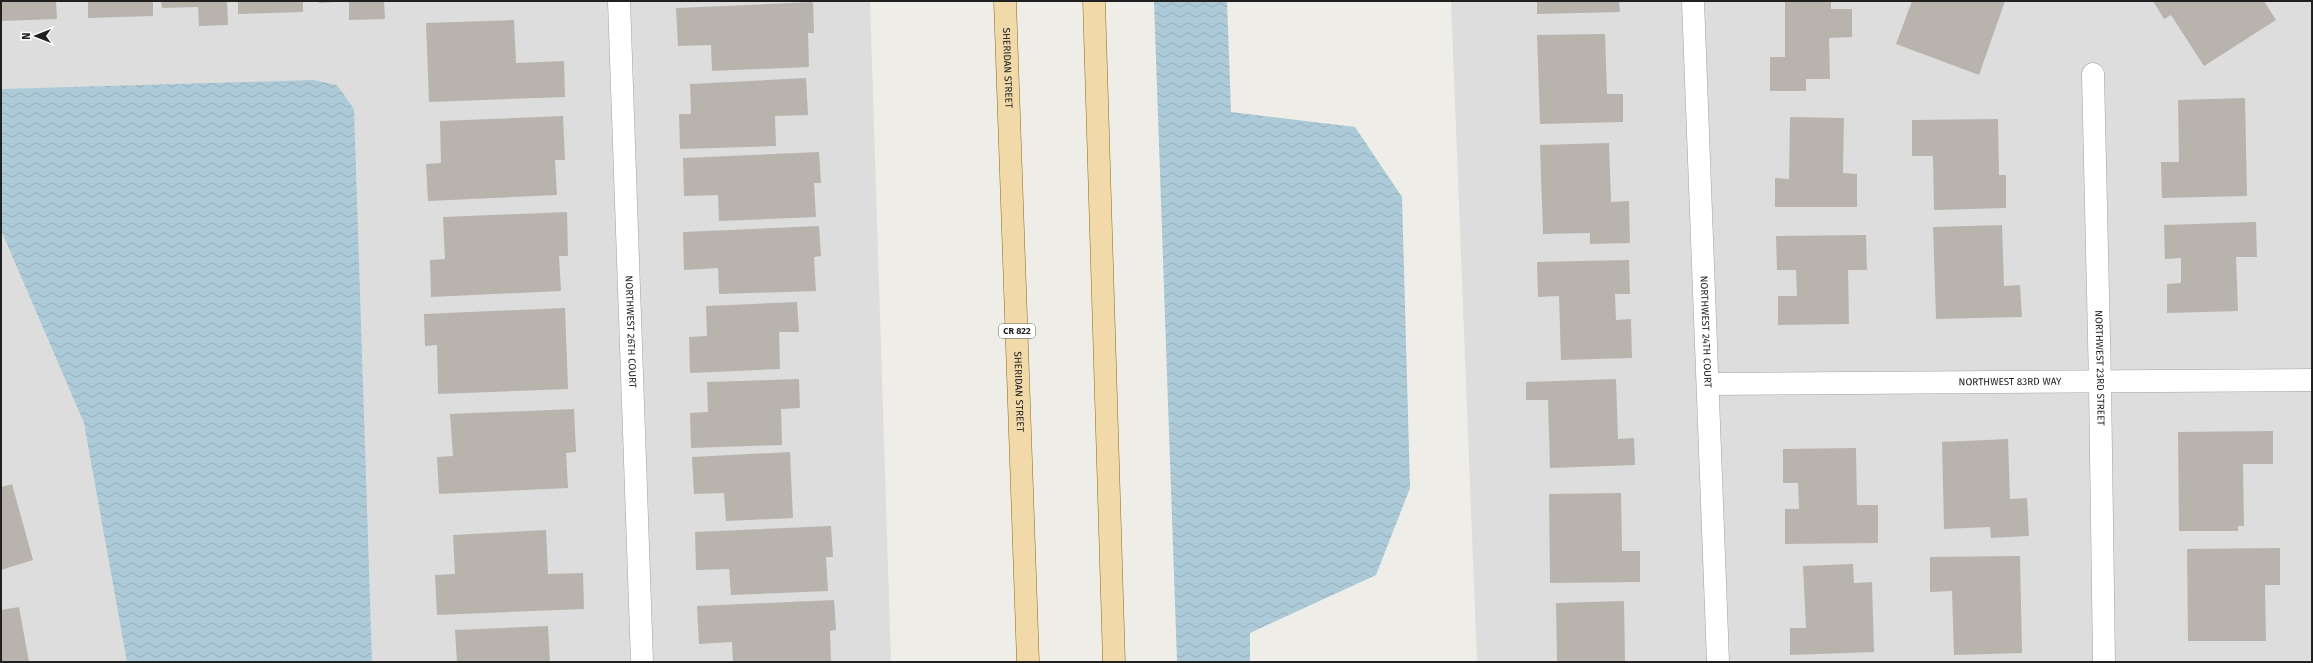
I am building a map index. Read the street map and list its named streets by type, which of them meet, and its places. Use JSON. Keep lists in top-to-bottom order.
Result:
{
  "streets": {
    "main road": ["SHERIDAN STREET", "CR 822"],
    "street": [
      "NORTHWEST 26TH COURT",
      "NORTHWEST 24TH COURT",
      "NORTHWEST 23RD STREET",
      "NORTHWEST 83RD WAY"
    ]
  },
  "crossings": [
    ["NORTHWEST 24TH COURT", "NORTHWEST 83RD WAY"],
    ["NORTHWEST 23RD STREET", "NORTHWEST 83RD WAY"]
  ],
  "north": "left"
}
